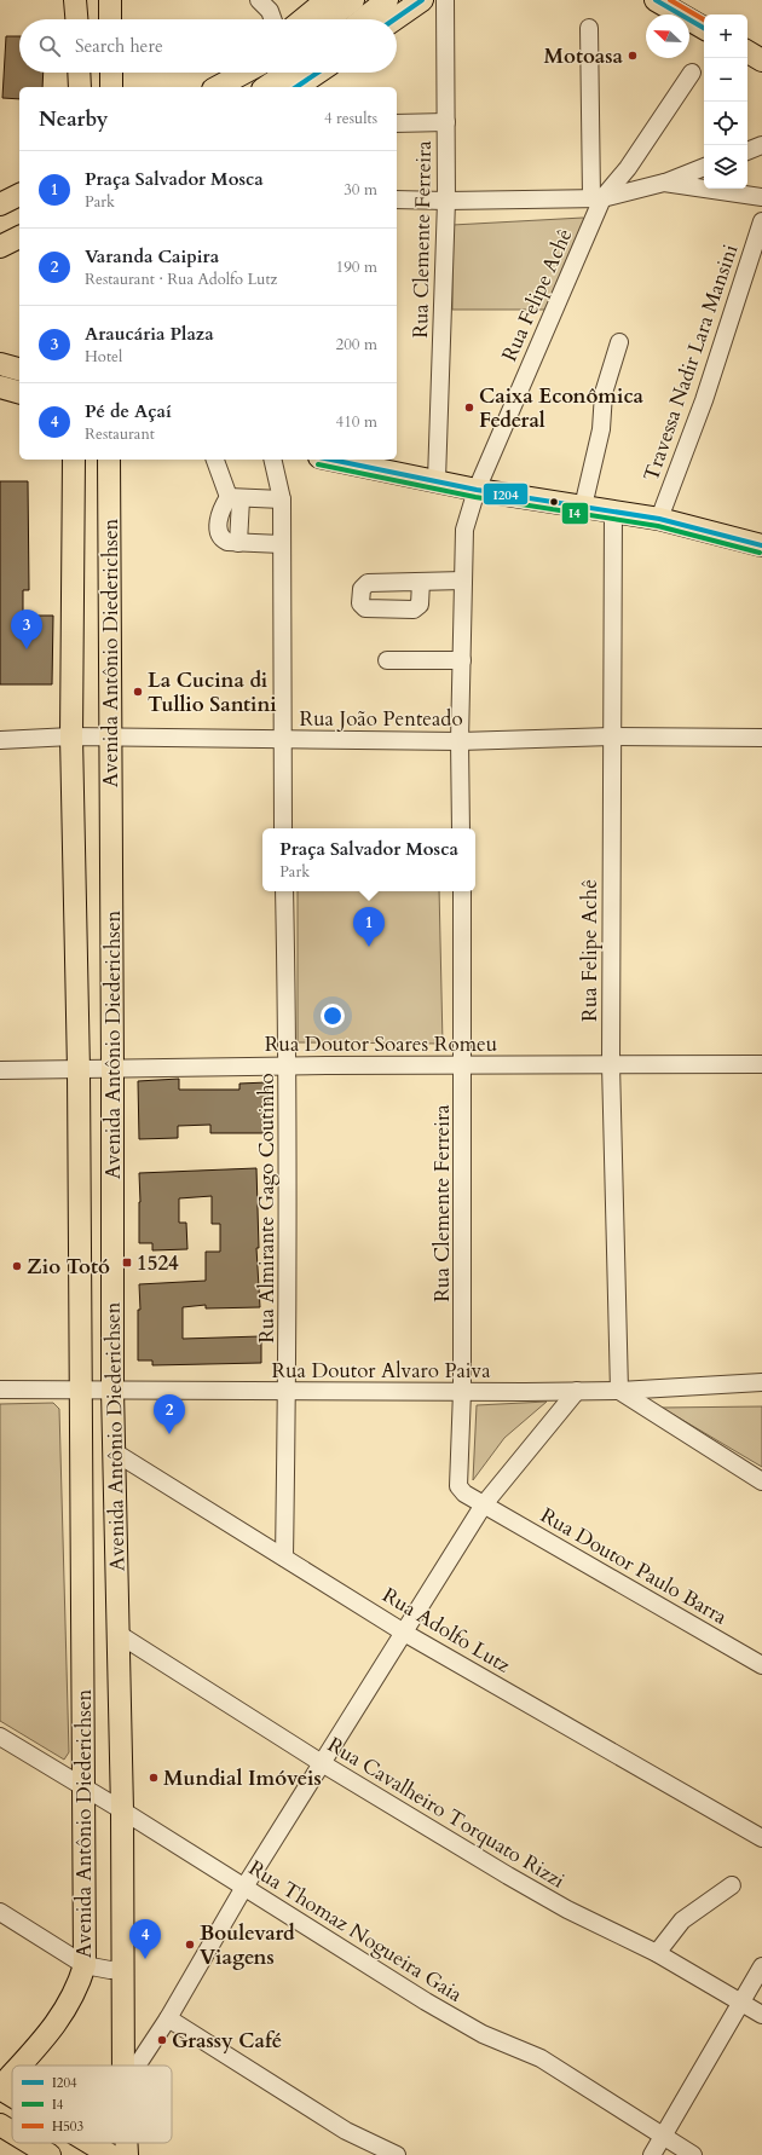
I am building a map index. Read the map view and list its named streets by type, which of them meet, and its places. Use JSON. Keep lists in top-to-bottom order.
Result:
{
  "streets": {
    "main road": ["Avenida Antônio Diederichsen"],
    "street": [
      "Rua Clemente Ferreira",
      "Rua Felipe Achê",
      "Travessa Nadir Lara Mansini",
      "Rua João Penteado",
      "Rua Doutor Soares Romeu",
      "Rua Almirante Gago Coutinho",
      "Rua Doutor Alvaro Paiva",
      "Rua Doutor Paulo Barra",
      "Rua Adolfo Lutz",
      "Rua Cavalheiro Torquato Rizzi",
      "Rua Thomaz Nogueira Gaia"
    ]
  },
  "crossings": [
    ["Rua Clemente Ferreira", "Rua Doutor Soares Romeu"],
    ["Rua Clemente Ferreira", "Rua Doutor Alvaro Paiva"],
    ["Rua Clemente Ferreira", "Rua Doutor Paulo Barra"],
    ["Rua Felipe Achê", "Rua João Penteado"],
    ["Rua Felipe Achê", "Rua Doutor Soares Romeu"],
    ["Rua Felipe Achê", "Rua Doutor Alvaro Paiva"],
    ["Avenida Antônio Diederichsen", "Rua João Penteado"],
    ["Avenida Antônio Diederichsen", "Rua Doutor Soares Romeu"],
    ["Avenida Antônio Diederichsen", "Rua Doutor Alvaro Paiva"],
    ["Avenida Antônio Diederichsen", "Rua Adolfo Lutz"],
    ["Avenida Antônio Diederichsen", "Rua Cavalheiro Torquato Rizzi"],
    ["Avenida Antônio Diederichsen", "Rua Thomaz Nogueira Gaia"],
    ["Rua Doutor Soares Romeu", "Rua Almirante Gago Coutinho"],
    ["Rua Almirante Gago Coutinho", "Rua Doutor Alvaro Paiva"],
    ["Rua Almirante Gago Coutinho", "Rua Adolfo Lutz"]
  ],
  "places": {
    "other": [
      "Motoasa",
      "Caixa Econômica Federal",
      "La Cucina di Tullio Santini",
      "Zio Totó",
      "Mundial Imóveis",
      "Boulevard Viagens",
      "Grassy Café"
    ],
    "transit": ["1524"]
  },
  "lines": ["transit line I204", "transit line H503", "transit line I4"],
  "legend": ["I204", "I4", "H503"],
  "north": "top left",
  "page": {
    "map_buttons": ["+", "−"],
    "search": "Search here",
    "heading": ["Nearby", "4 results"],
    "list": [
      {
        "mark": "1",
        "name": "Praça Salvador Mosca",
        "note": "Park",
        "value": "30 m"
      },
      {
        "mark": "2",
        "name": "Varanda Caipira",
        "note": "Restaurant · Rua Adolfo Lutz",
        "value": "190 m"
      },
      {
        "mark": "3",
        "name": "Araucária Plaza",
        "note": "Hotel",
        "value": "200 m"
      },
      {
        "mark": "4",
        "name": "Pé de Açaí",
        "note": "Restaurant",
        "value": "410 m"
      }
    ],
    "pins": [
      "3",
      "1",
      "2",
      "4"
    ],
    "popup": ["Praça Salvador Mosca", "Park"]
  }
}
